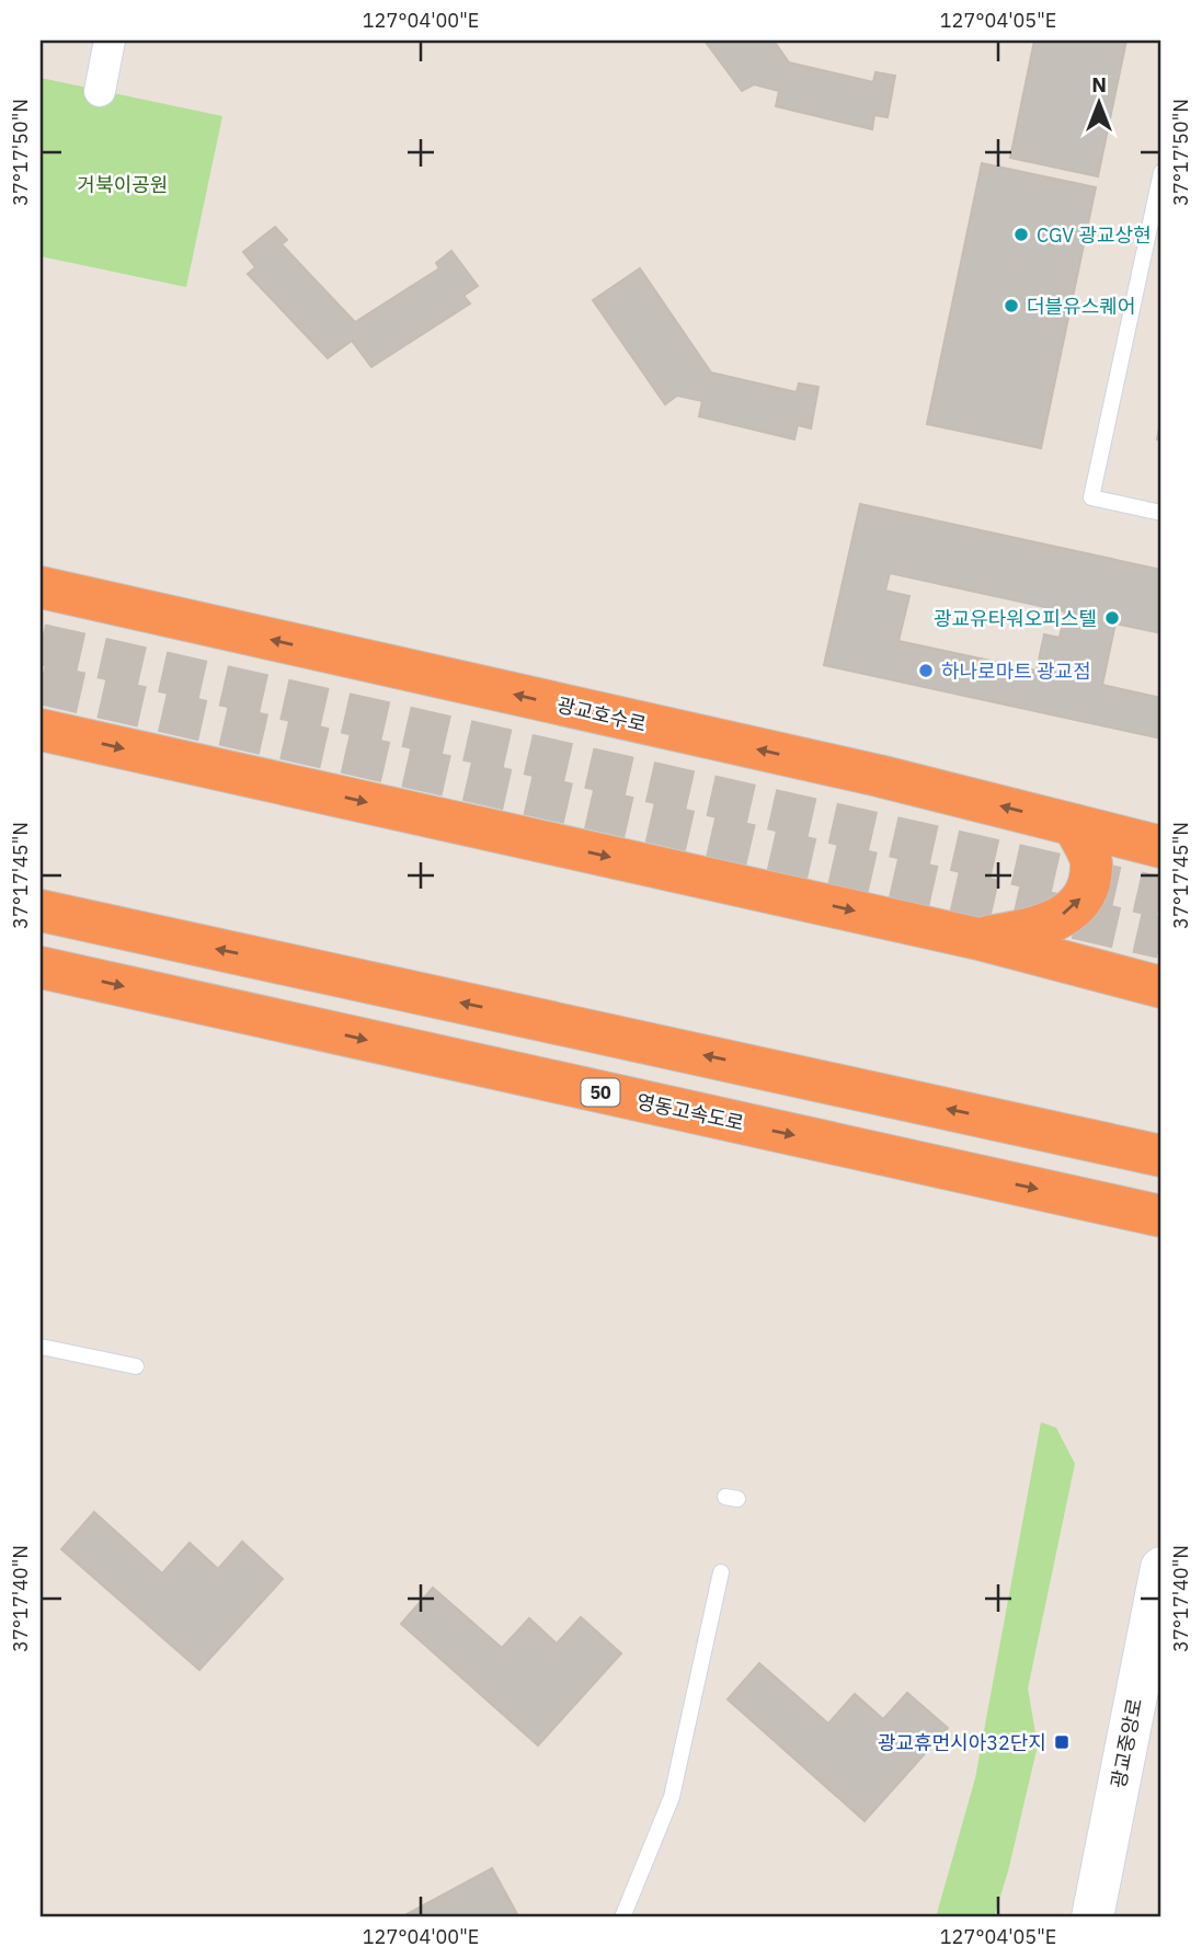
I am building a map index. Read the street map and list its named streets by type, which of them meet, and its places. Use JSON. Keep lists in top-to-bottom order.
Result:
{
  "streets": {
    "highway": ["광교호수로", "50", "영동고속도로"],
    "main road": ["광교중앙로"]
  },
  "parks": ["거북이공원"],
  "places": {
    "other": [
      "CGV 광교상현",
      "더블유스퀘어",
      "광교유타워오피스텔",
      "하나로마트 광교점"
    ],
    "transit": ["광교휴먼시아32단지"]
  },
  "north": "top",
  "coordinates": [
    "127°04'00\"E",
    "127°04'05\"E",
    "37°17'50\"N",
    "37°17'45\"N",
    "37°17'40\"N"
  ]
}
